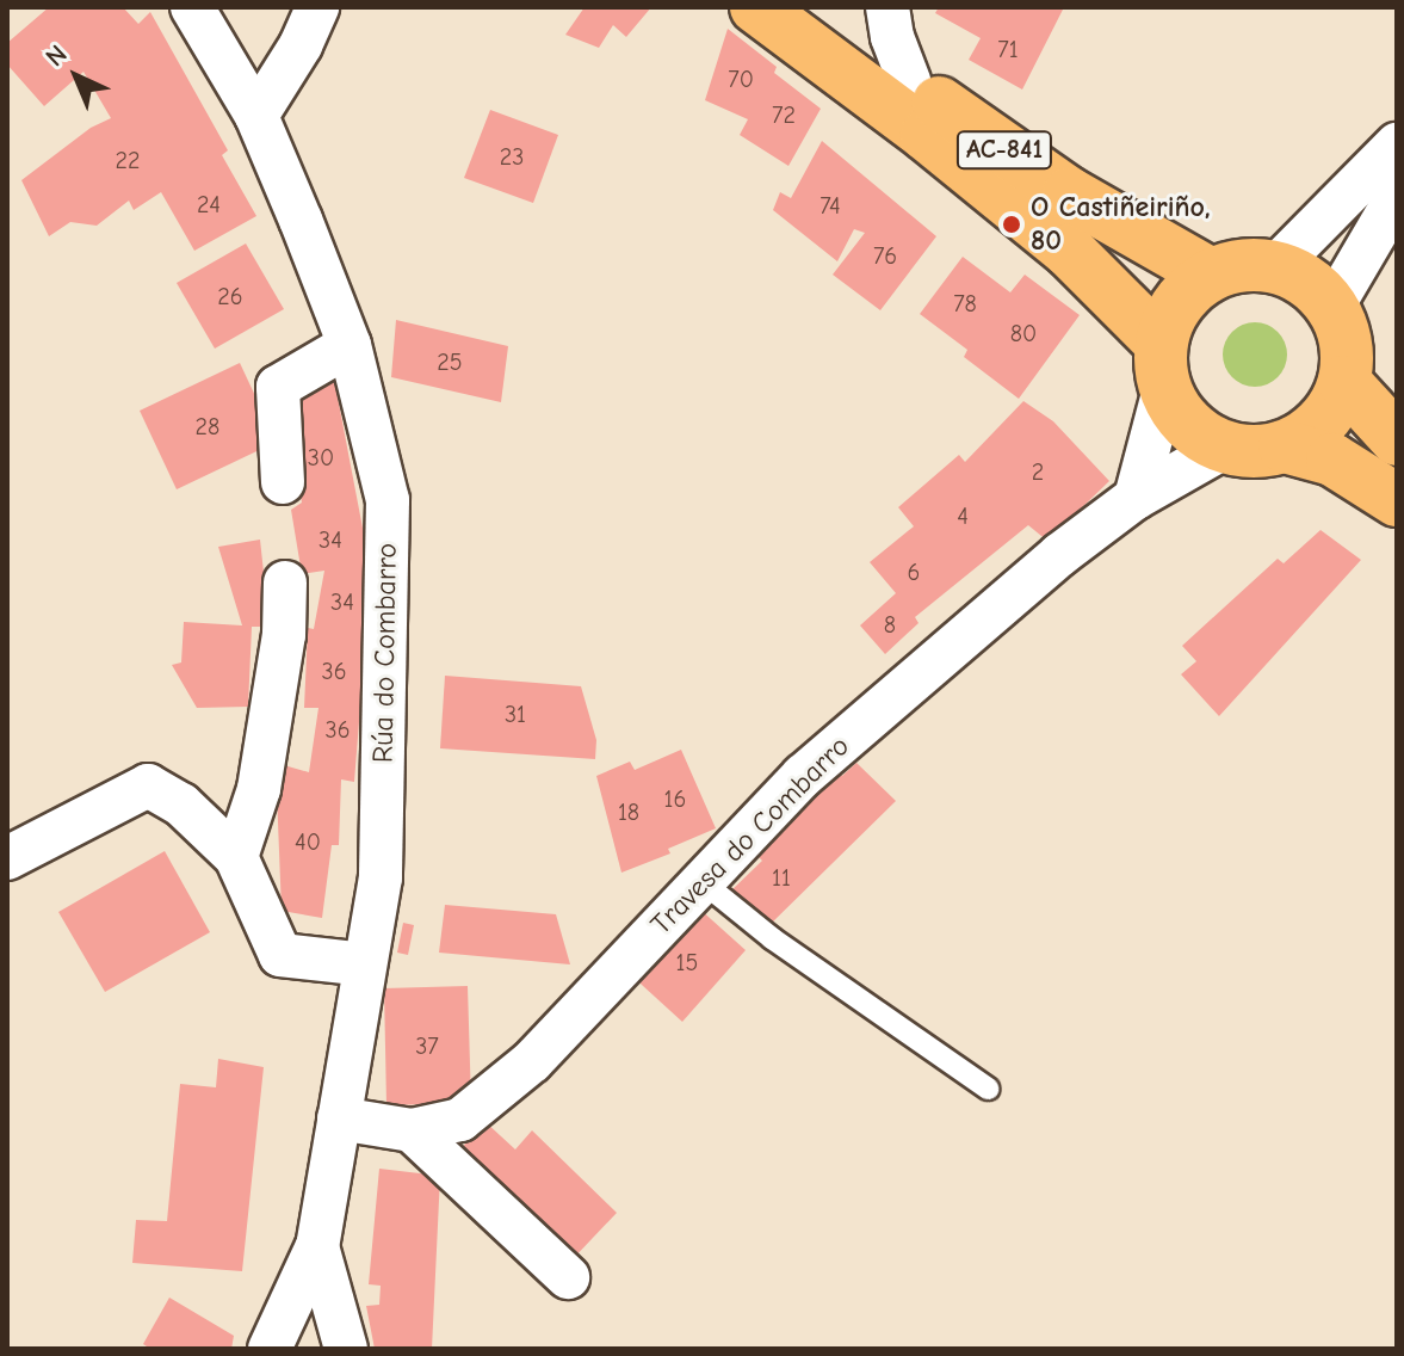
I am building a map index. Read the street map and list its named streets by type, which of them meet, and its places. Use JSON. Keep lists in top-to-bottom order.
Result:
{
  "streets": {
    "main road": ["AC-841"],
    "street": ["Rúa do Combarro", "Travesa do Combarro"]
  },
  "crossings": [
    ["AC-841", "Travesa do Combarro"],
    ["Rúa do Combarro", "Travesa do Combarro"]
  ],
  "places": ["O Castiñeiriño, 80"],
  "house_numbers": [
    "71",
    "70",
    "72",
    "23",
    "22",
    "24",
    "74",
    "76",
    "26",
    "78",
    "80",
    "25",
    "28",
    "30",
    "2",
    "4",
    "34",
    "6",
    "34",
    "8",
    "36",
    "31",
    "36",
    "16",
    "18",
    "40",
    "11",
    "15",
    "37"
  ],
  "north": "top left"
}
